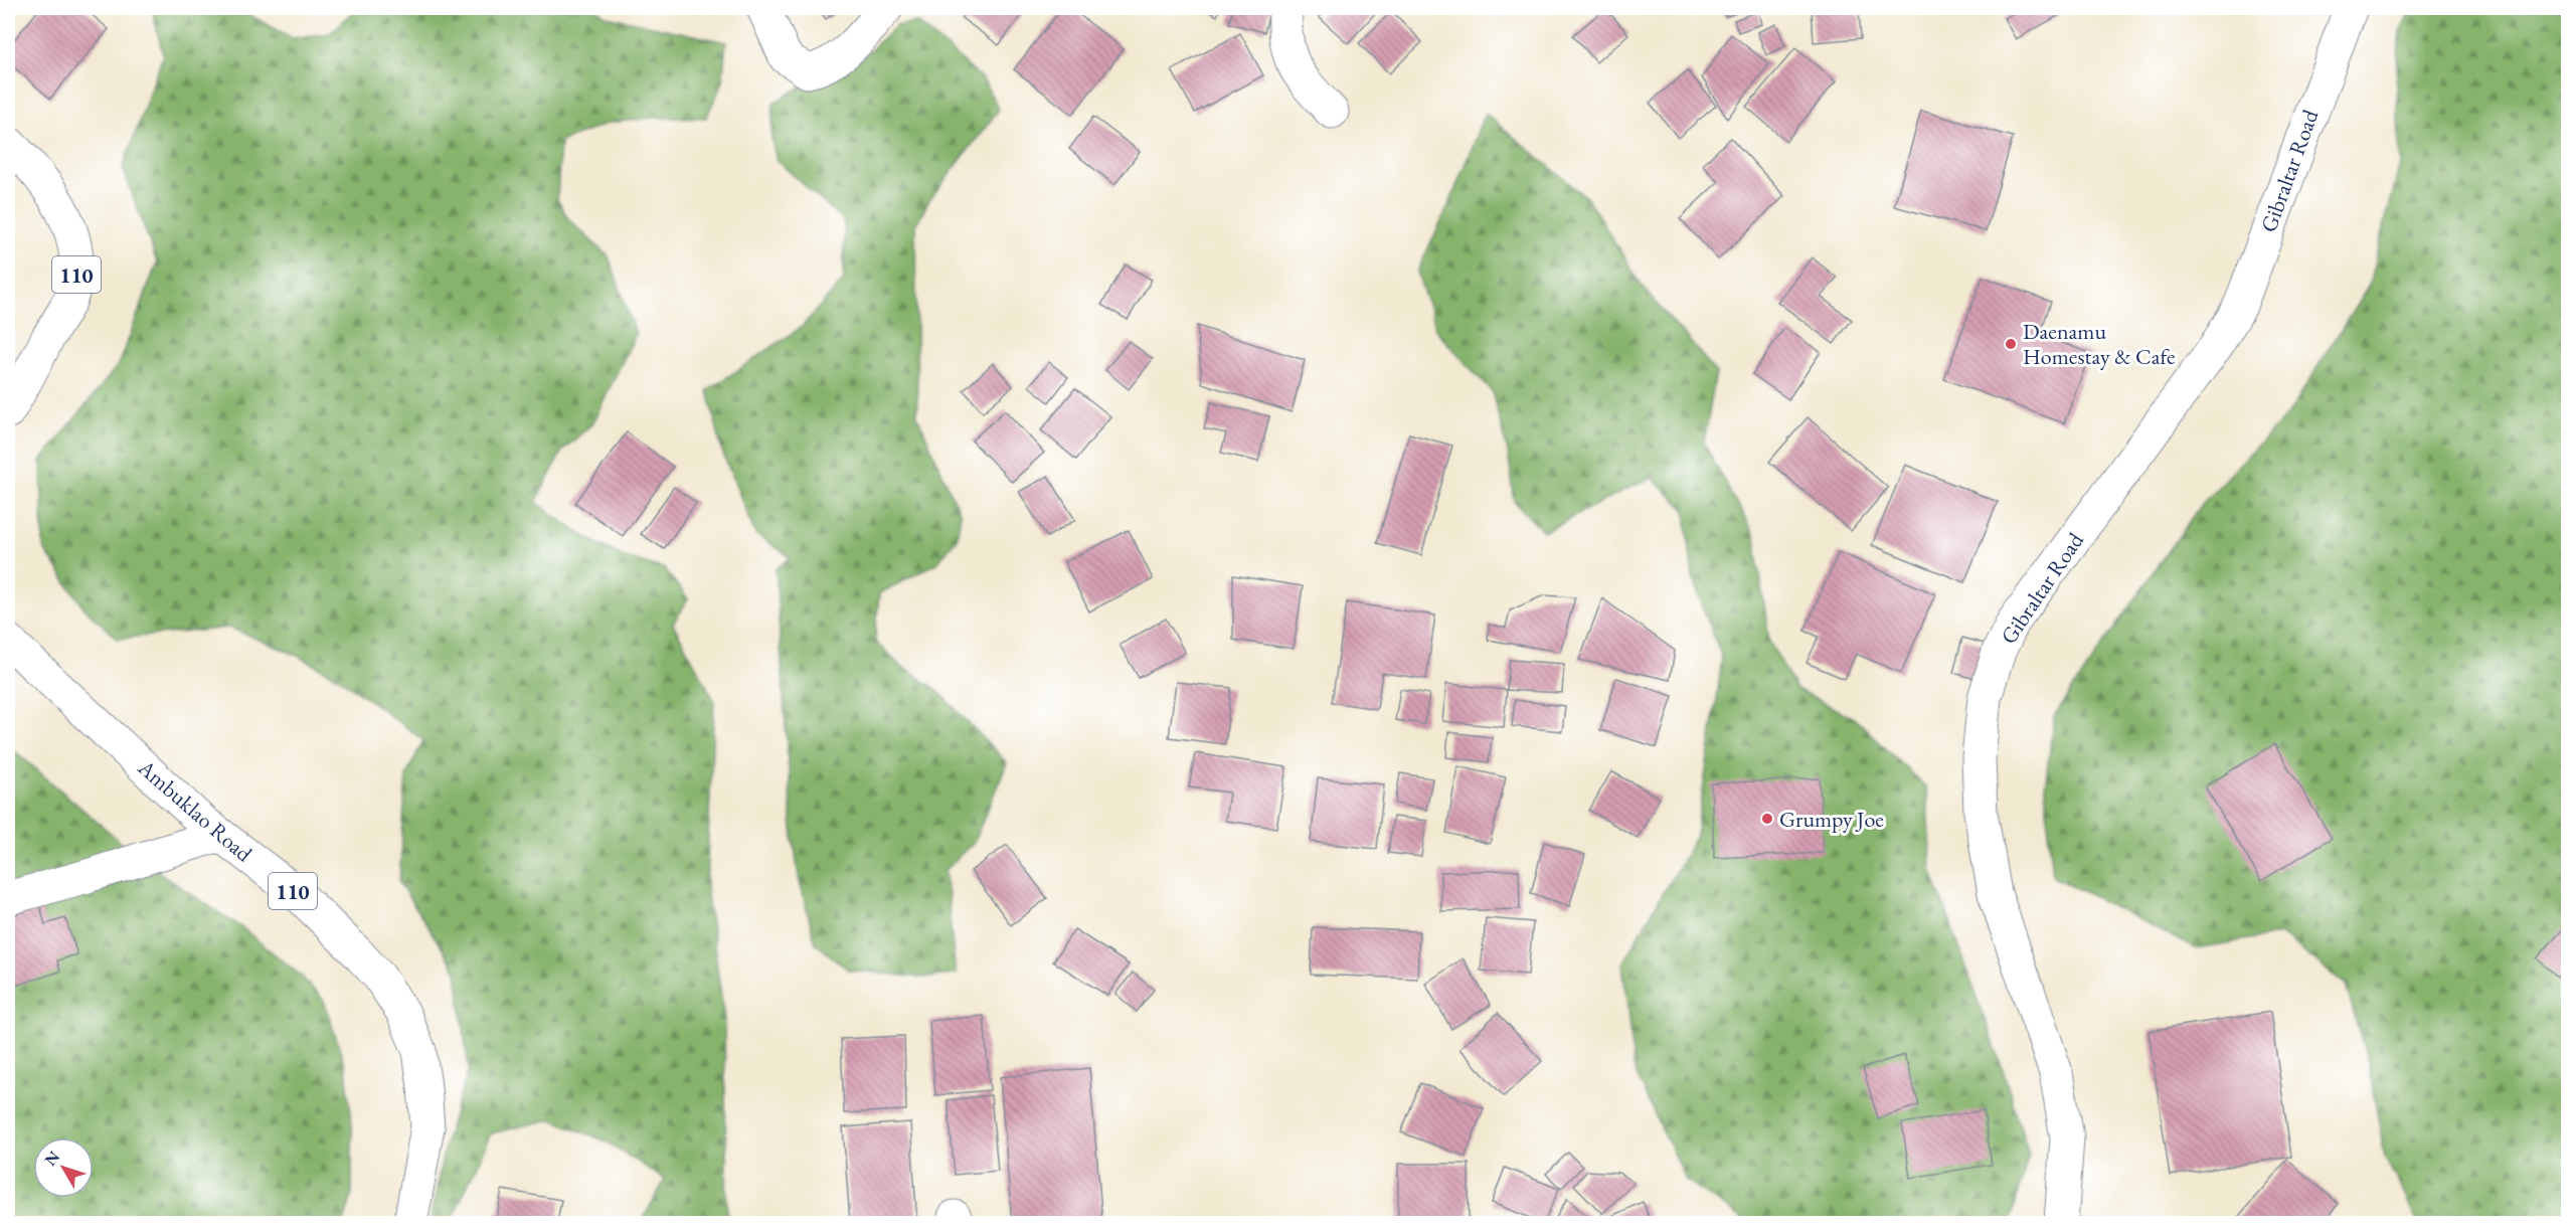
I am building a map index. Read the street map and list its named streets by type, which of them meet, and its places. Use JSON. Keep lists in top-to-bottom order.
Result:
{
  "streets": {
    "street": ["Gibraltar Road", "110", "Ambuklao Road"]
  },
  "places": ["Daenamu Homestay & Cafe", "Grumpy Joe"],
  "north": "top left"
}
